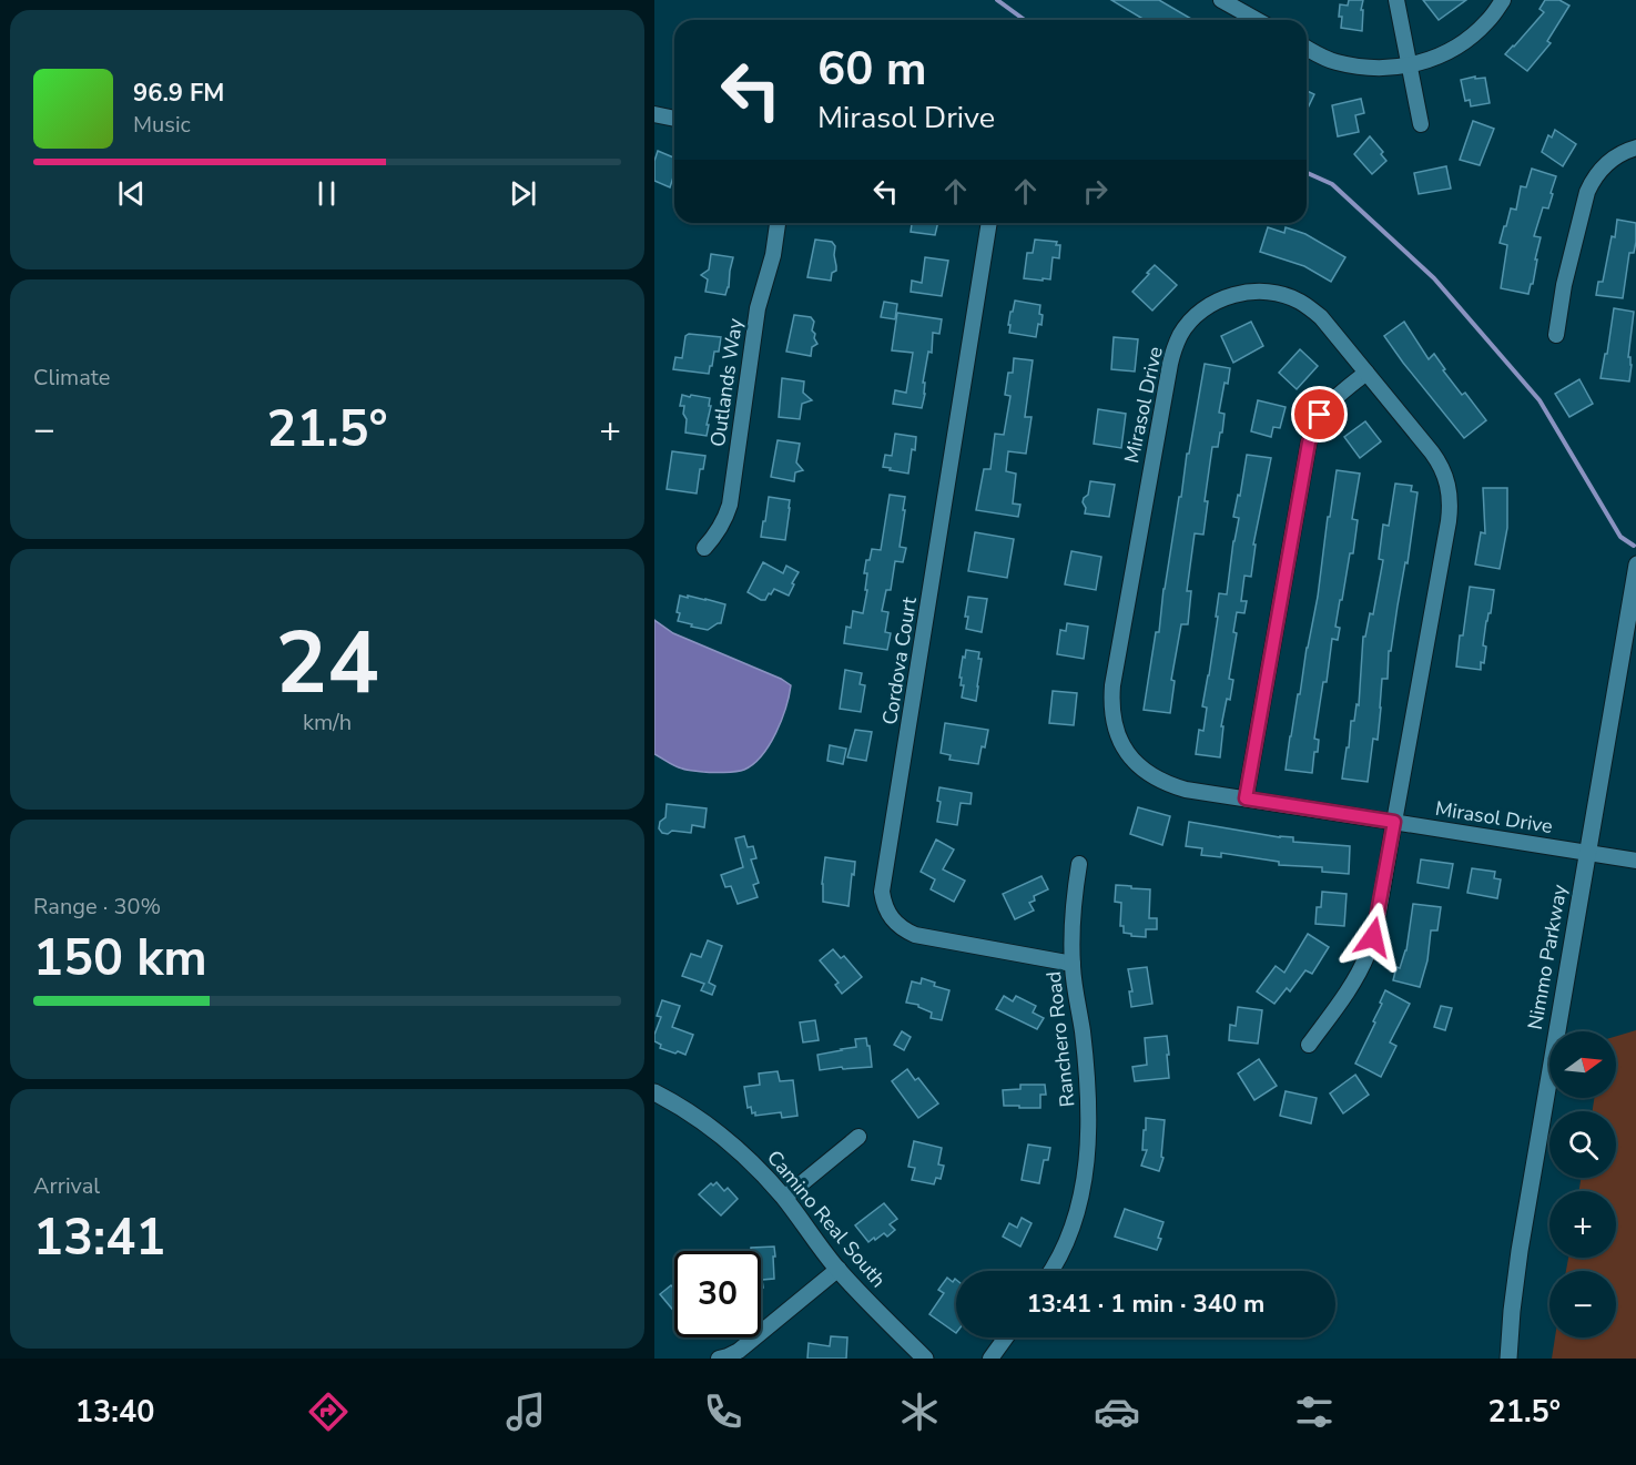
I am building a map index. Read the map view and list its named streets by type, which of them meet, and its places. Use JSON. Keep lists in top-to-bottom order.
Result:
{
  "streets": {
    "street": [
      "Outlands Way",
      "Mirasol Drive",
      "Cordova Court",
      "Nimmo Parkway",
      "Ranchero Road",
      "Camino Real South"
    ]
  },
  "crossings": [
    ["Mirasol Drive", "Nimmo Parkway"],
    ["Cordova Court", "Ranchero Road"]
  ],
  "north": "right",
  "page": {
    "turn": ["60 m", "Mirasol Drive"],
    "song": ["96.9 FM", "Music"],
    "tile": [
      "Climate",
      ["24", "km/h"],
      ["Range · 30%", "150 km"],
      ["Arrival", "13:41"]
    ],
    "heat": ["−", "21.5°", "+"],
    "map_buttons": ["+", "−"],
    "limit": "30",
    "trip": "13:41 · 1 min · 340 m",
    "tabs": ["13:40", "21.5°"]
  }
}
